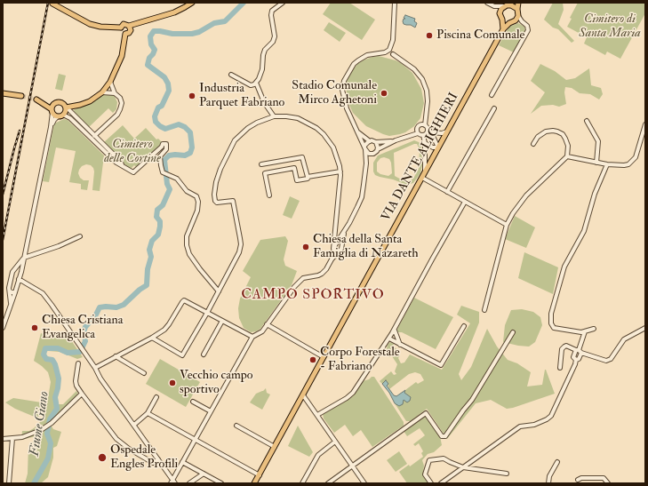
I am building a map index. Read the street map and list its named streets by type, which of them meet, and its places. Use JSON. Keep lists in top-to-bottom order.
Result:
{
  "streets": {
    "main road": ["VIA DANTE ALIGHIERI"]
  },
  "districts": ["CAMPO SPORTIVO"],
  "water": ["Fiume Giano"],
  "parks": ["Cimitero di Santa Maria", "Cimitero delle Cortine"],
  "places": [
    "Piscina Comunale",
    "Stadio Comunale Mirco Aghetoni",
    "Industria Parquet Fabriano",
    "Chiesa della Santa Famiglia di Nazareth",
    "Chiesa Cristiana Evangelica",
    "Corpo Forestale - Fabriano",
    "Vecchio campo sportivo",
    "Ospedale Engles Profili"
  ]
}
